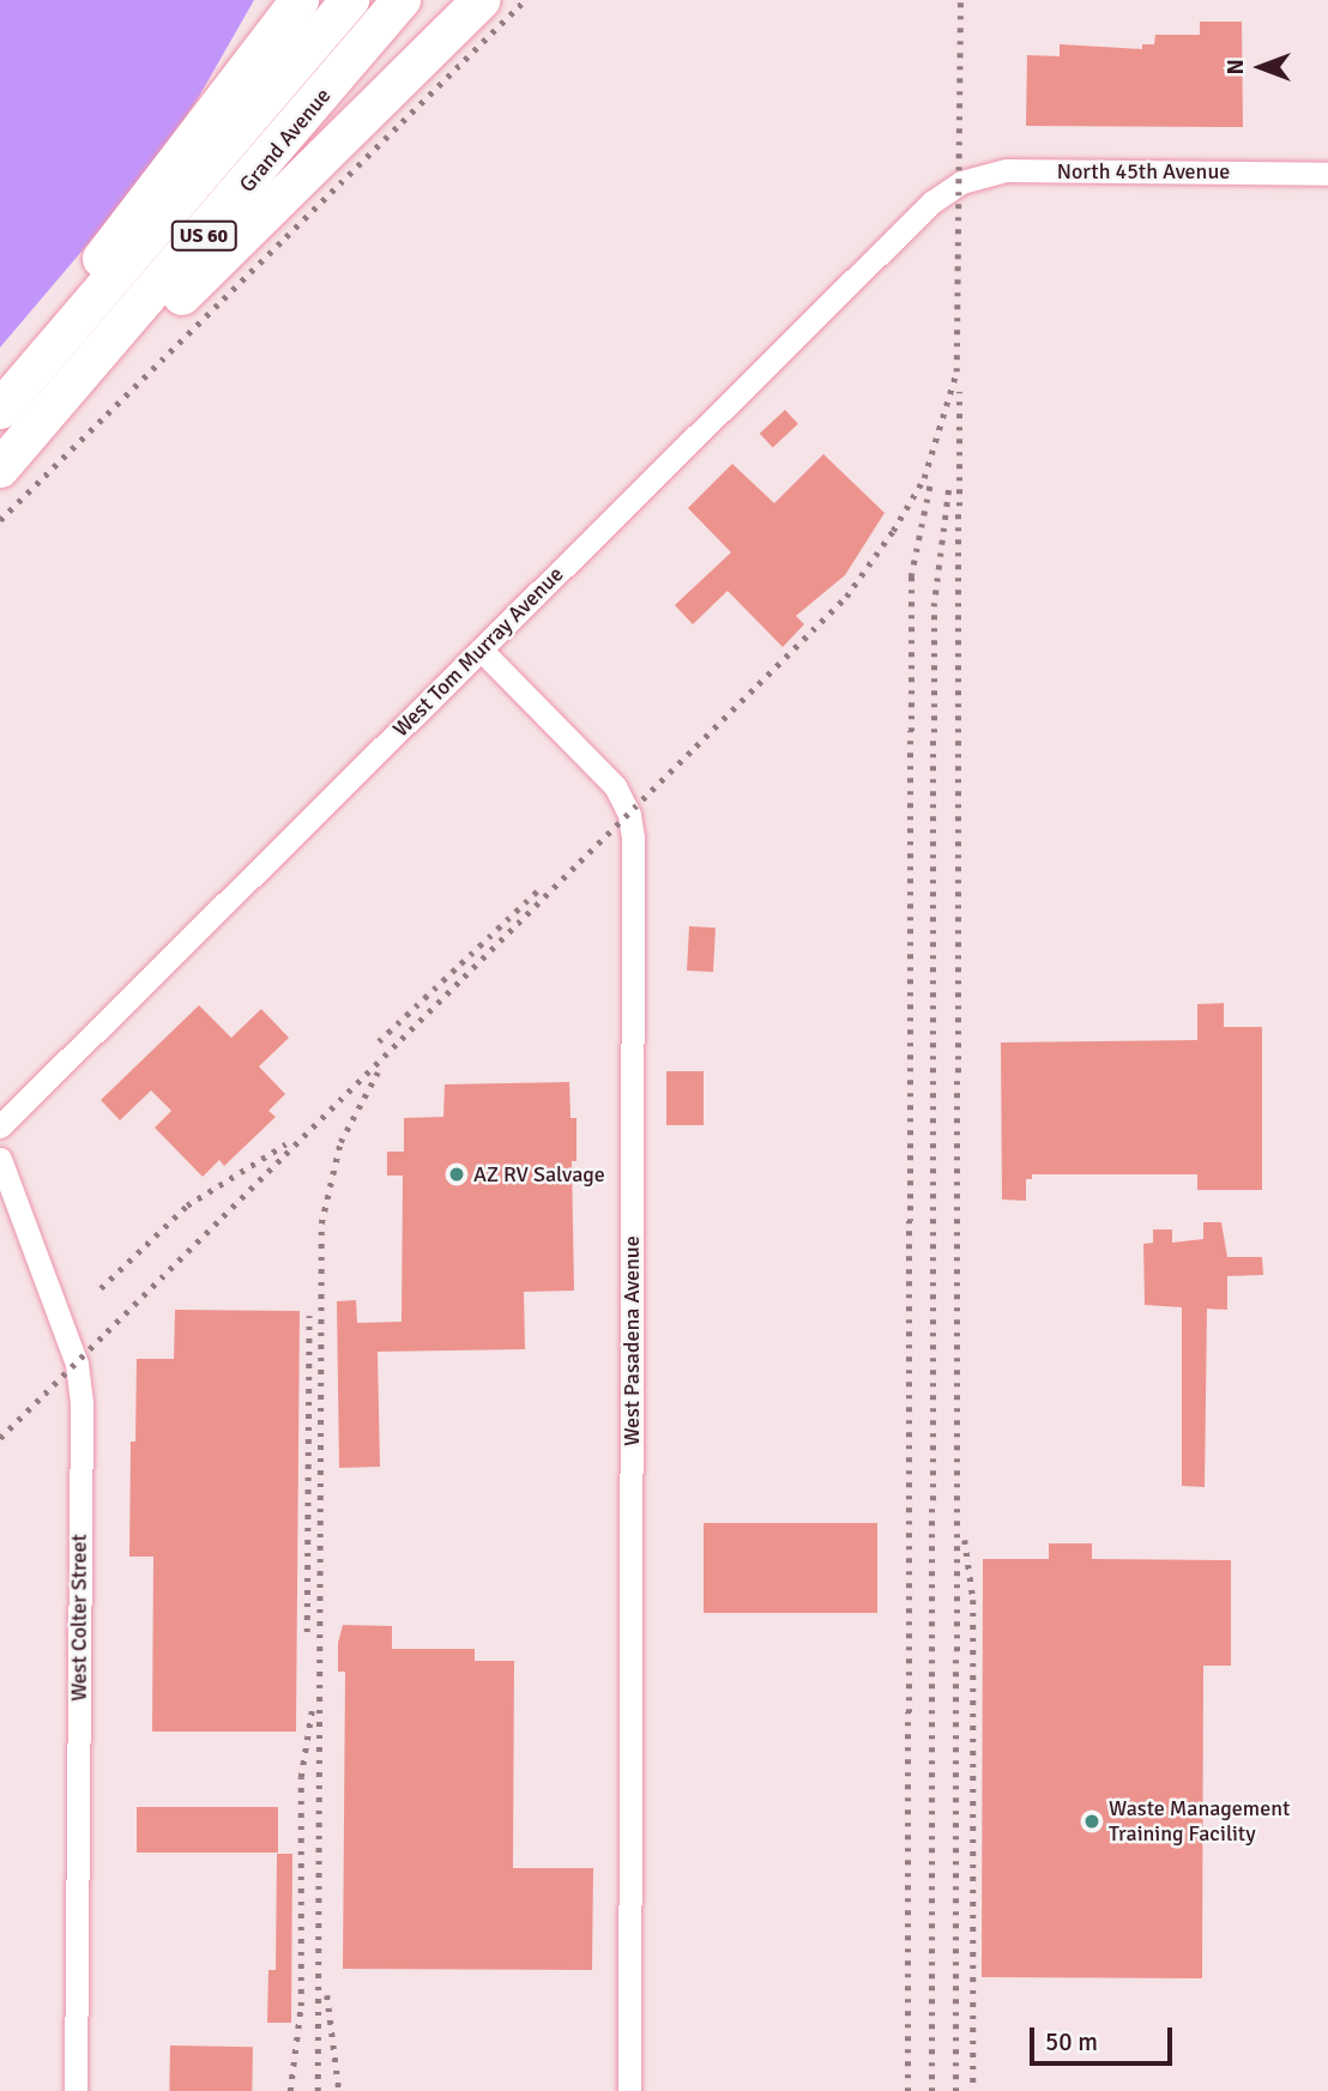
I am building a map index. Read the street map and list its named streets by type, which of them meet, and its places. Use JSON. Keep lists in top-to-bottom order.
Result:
{
  "streets": {
    "highway": ["Grand Avenue", "US 60"],
    "street": [
      "North 45th Avenue",
      "West Tom Murray Avenue",
      "West Pasadena Avenue",
      "West Colter Street"
    ]
  },
  "crossings": [
    ["North 45th Avenue", "West Tom Murray Avenue"],
    ["West Tom Murray Avenue", "West Pasadena Avenue"]
  ],
  "places": ["AZ RV Salvage", "Waste Management Training Facility"],
  "scale_bar": "50 m",
  "north": "left"
}
